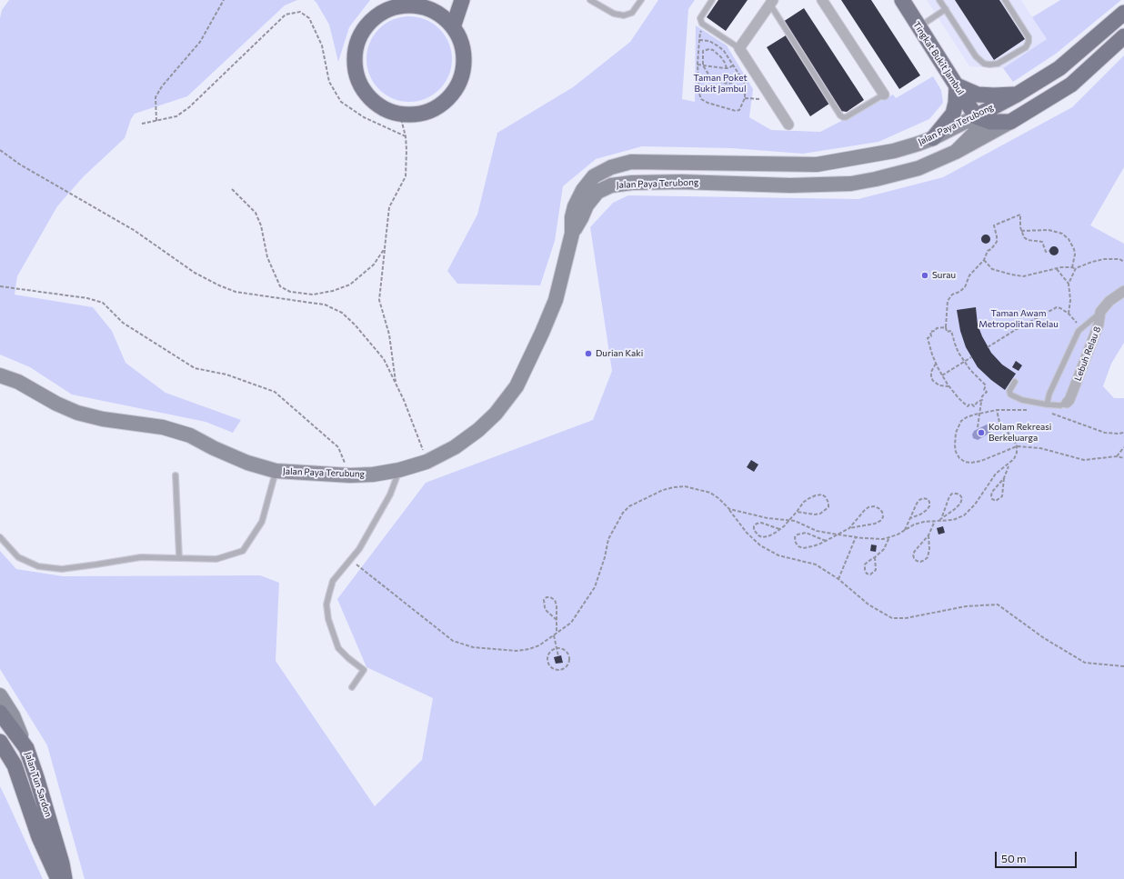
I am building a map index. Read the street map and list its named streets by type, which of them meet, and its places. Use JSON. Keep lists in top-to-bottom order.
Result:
{
  "streets": {
    "main road": [
      "Tingkat Bukit Jambul",
      "Jalan Paya Terubong",
      "Jalan Paya Terubung",
      "Jalan Tun Sardon"
    ],
    "street": ["Lebuh Relau 8"]
  },
  "crossings": [
    ["Tingkat Bukit Jambul", "Jalan Paya Terubong"],
    ["Jalan Paya Terubong", "Jalan Paya Terubung"]
  ],
  "parks": ["Taman Poket Bukit Jambul", "Taman Awam Metropolitan Relau"],
  "places": ["Surau", "Durian Kaki", "Kolam Rekreasi Berkeluarga"],
  "scale_bar": "50 m"
}
